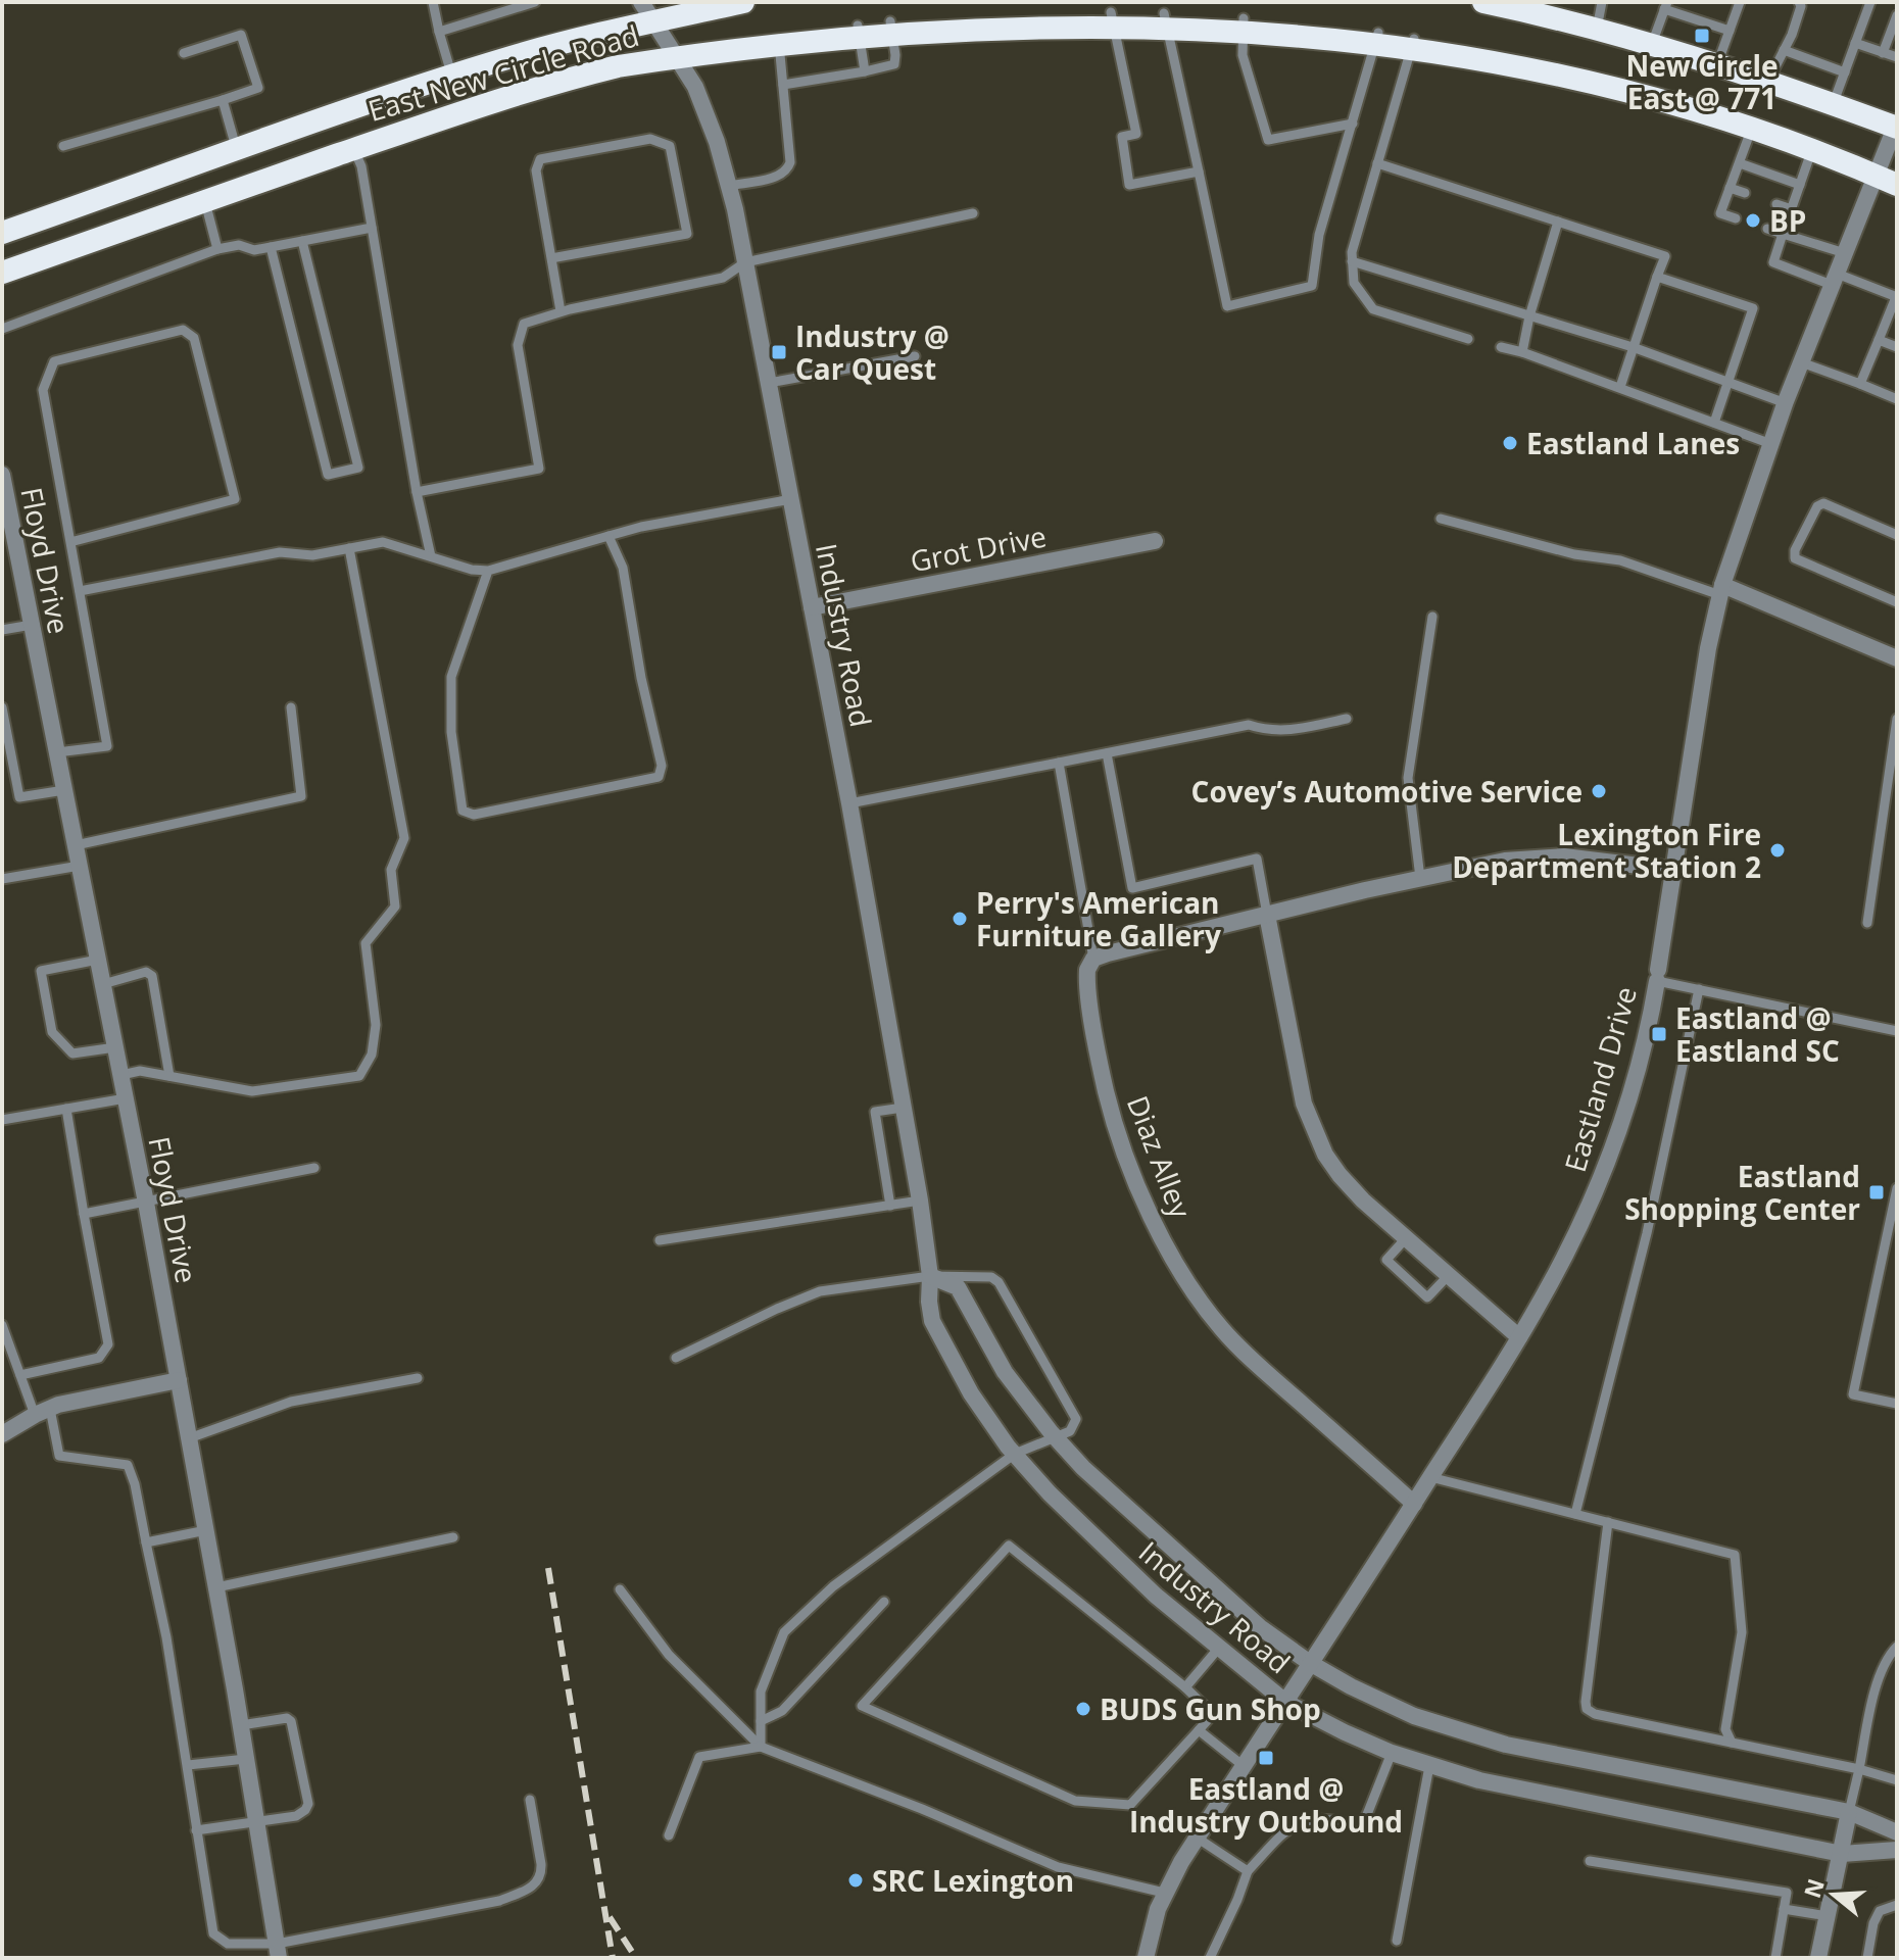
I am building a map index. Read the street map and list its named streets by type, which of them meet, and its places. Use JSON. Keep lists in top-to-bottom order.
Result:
{
  "streets": {
    "highway": ["East New Circle Road"],
    "street": [
      "Grot Drive",
      "Floyd Drive",
      "Industry Road",
      "Eastland Drive",
      "Diaz Alley"
    ]
  },
  "crossings": [
    ["East New Circle Road", "Industry Road"],
    ["East New Circle Road", "Eastland Drive"],
    ["Grot Drive", "Industry Road"],
    ["Industry Road", "Eastland Drive"],
    ["Eastland Drive", "Diaz Alley"]
  ],
  "places": {
    "transit": [
      "New Circle East @ 771",
      "Industry @ Car Quest",
      "Eastland @ Eastland SC",
      "Eastland Shopping Center",
      "Eastland @ Industry Outbound"
    ],
    "other": [
      "BP",
      "Eastland Lanes",
      "Covey’s Automotive Service",
      "Lexington Fire Department Station 2",
      "Perry's American Furniture Gallery",
      "BUDS Gun Shop",
      "SRC Lexington"
    ]
  },
  "north": "left"
}
